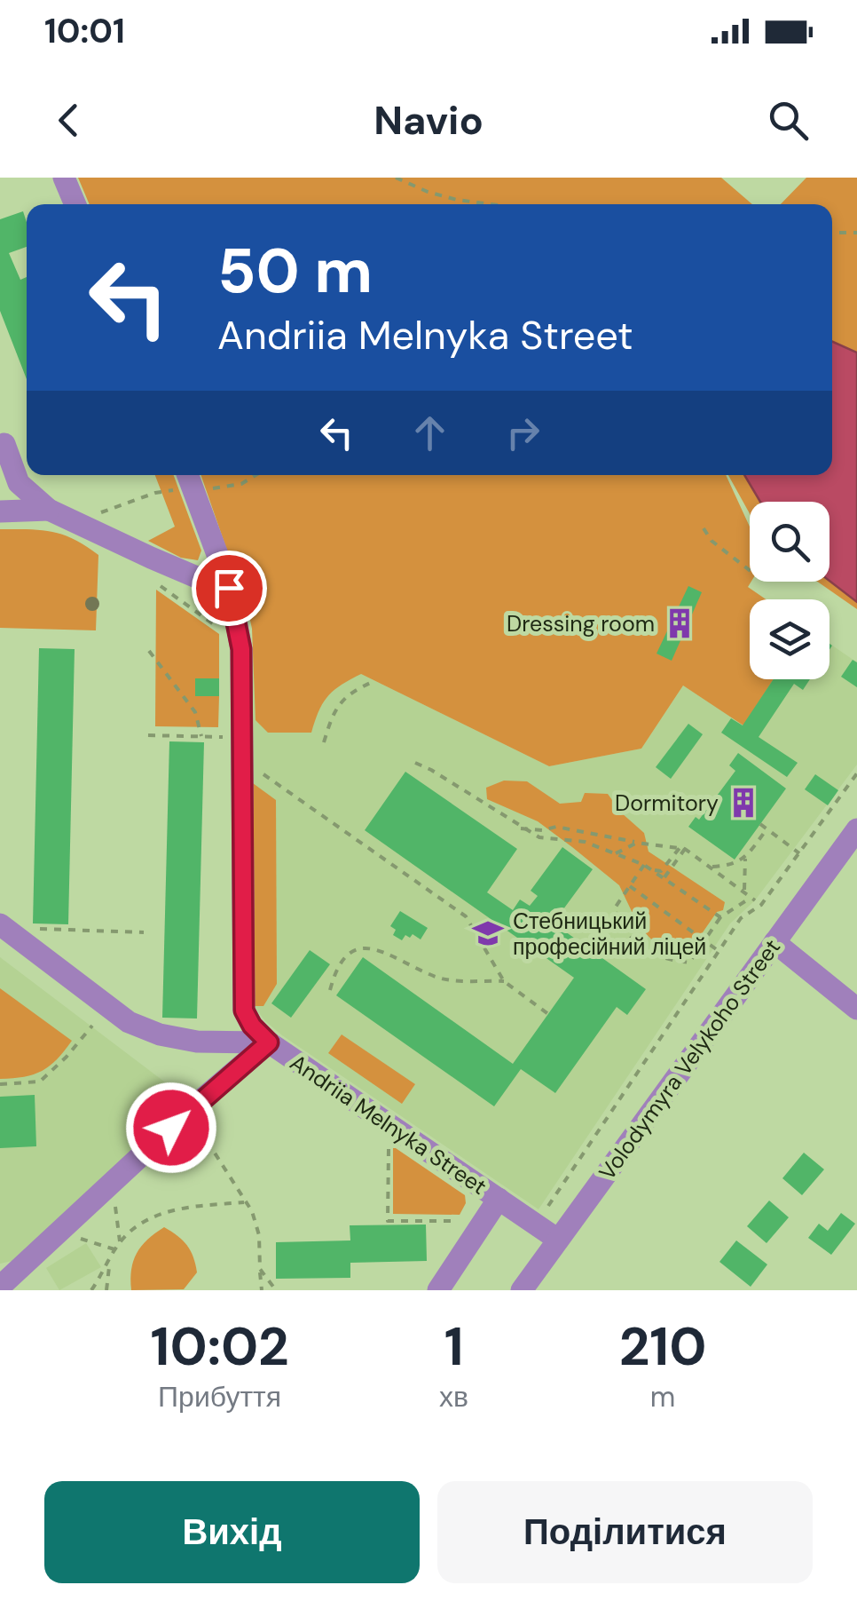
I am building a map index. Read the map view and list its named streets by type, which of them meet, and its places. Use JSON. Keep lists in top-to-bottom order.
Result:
{
  "streets": {
    "street": ["Volodymyra Velykoho Street", "Andriia Melnyka Street"]
  },
  "crossings": [
    ["Volodymyra Velykoho Street", "Andriia Melnyka Street"]
  ],
  "places": {
    "building": ["Dressing room", "Dormitory"],
    "school or university": ["Стебницький професійний ліцей"]
  },
  "page": {
    "status": "10:01",
    "header": "Navio",
    "turn": ["50 m", "Andriia Melnyka Street"],
    "eta": [
      "10:02",
      "Прибуття",
      "1",
      "хв",
      "210",
      "m"
    ],
    "buttons": ["Вихід", "Поділитися"]
  }
}
